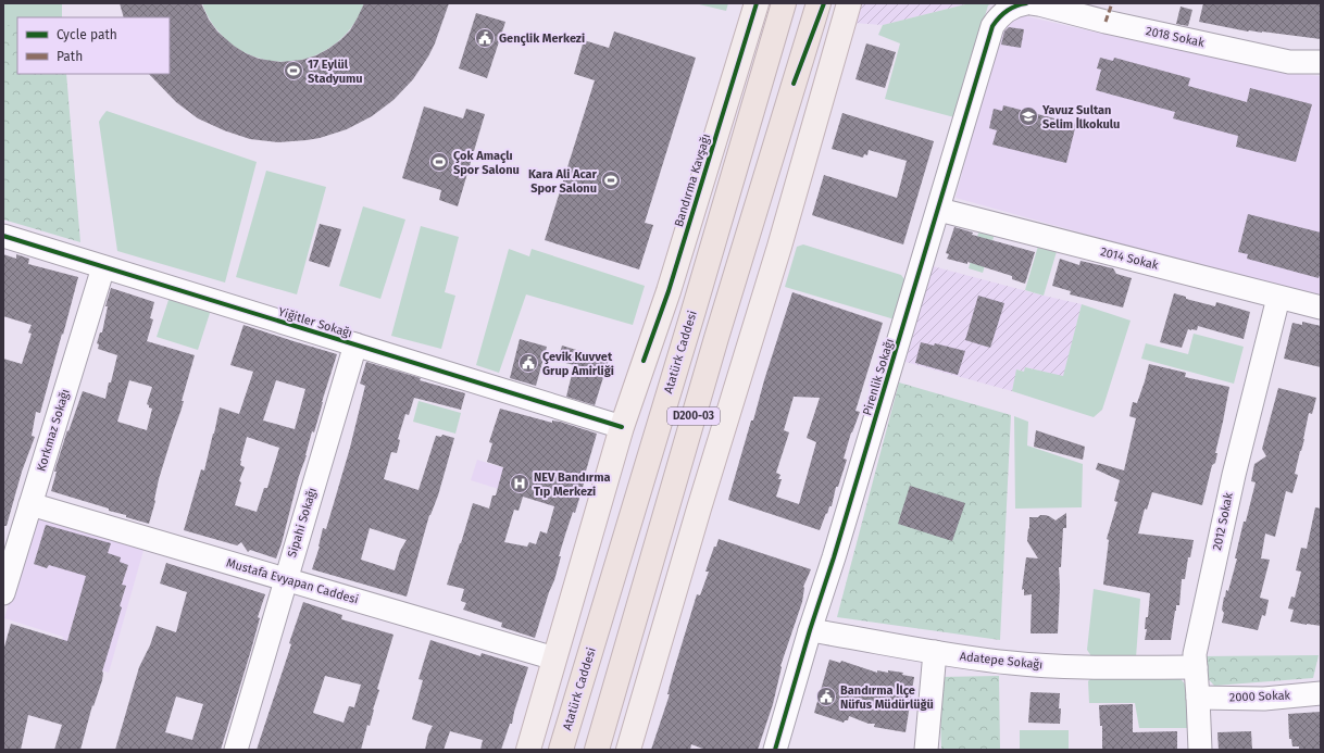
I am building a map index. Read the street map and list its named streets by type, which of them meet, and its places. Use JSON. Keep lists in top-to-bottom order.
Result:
{
  "streets": {
    "highway": ["Atatürk Caddesi", "D200-03"],
    "main road": ["Bandırma Kavşağı"],
    "street": [
      "2018 Sokak",
      "2014 Sokak",
      "Yiğitler Sokağı",
      "Pirenlik Sokağı",
      "Korkmaz Sokağı",
      "2012 Sokak",
      "Sipahi Sokağı",
      "Mustafa Evyapan Caddesi",
      "Adatepe Sokağı",
      "2000 Sokak"
    ]
  },
  "crossings": [
    ["Bandırma Kavşağı", "Yiğitler Sokağı"],
    ["2014 Sokak", "Pirenlik Sokağı"],
    ["2014 Sokak", "2012 Sokak"],
    ["Yiğitler Sokağı", "Korkmaz Sokağı"],
    ["Yiğitler Sokağı", "Sipahi Sokağı"],
    ["Pirenlik Sokağı", "Adatepe Sokağı"],
    ["Korkmaz Sokağı", "Mustafa Evyapan Caddesi"],
    ["2012 Sokak", "Adatepe Sokağı"],
    ["2012 Sokak", "2000 Sokak"],
    ["Sipahi Sokağı", "Mustafa Evyapan Caddesi"]
  ],
  "places": {
    "public building": ["Gençlik Merkezi", "Çevik Kuvvet Grup Amirliği", "Bandırma İlçe Nüfus Müdürlüğü"],
    "sports": ["17 Eylül Stadyumu", "Çok Amaçlı Spor Salonu", "Kara Ali Acar Spor Salonu"],
    "school or university": ["Yavuz Sultan Selim İlkokulu"],
    "hospital": ["NEV Bandırma Tıp Merkezi"]
  },
  "legend": ["Cycle path", "Path"]
}
